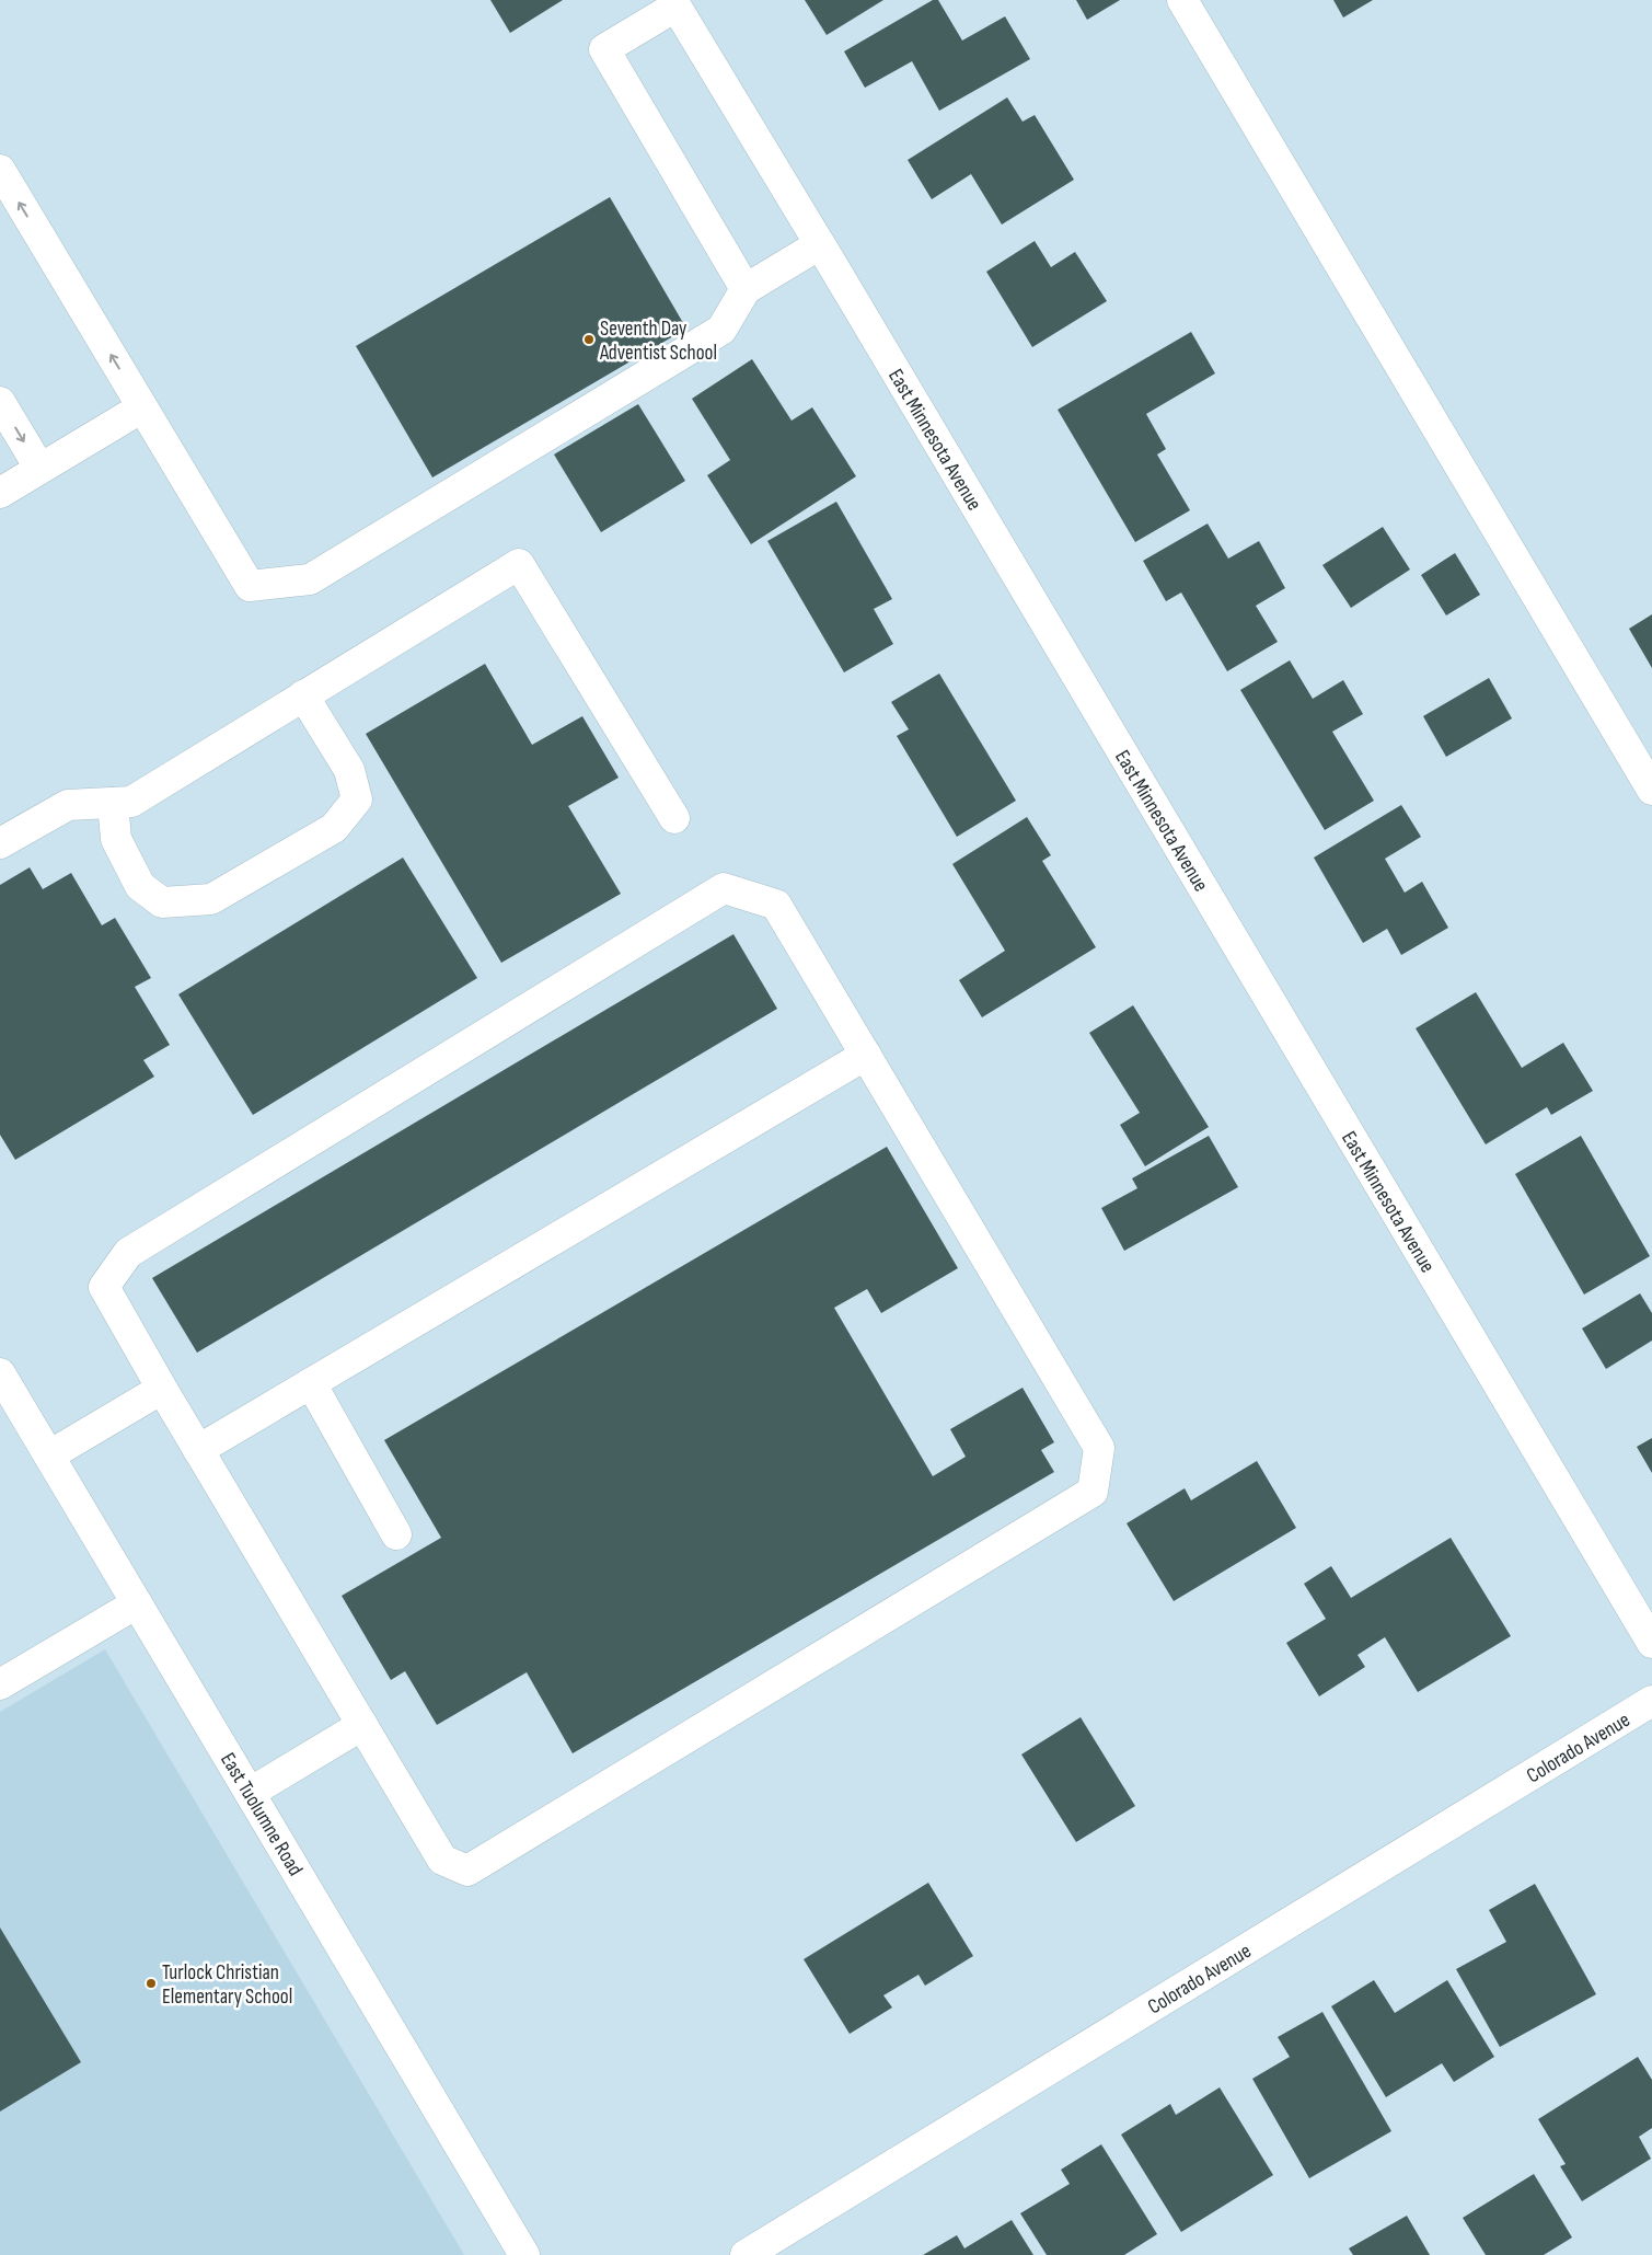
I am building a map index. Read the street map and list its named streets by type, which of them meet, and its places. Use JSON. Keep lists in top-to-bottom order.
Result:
{
  "streets": {
    "street": ["East Minnesota Avenue", "Colorado Avenue", "East Tuolumne Road"]
  },
  "places": ["Seventh Day Adventist School", "Turlock Christian Elementary School"]
}
